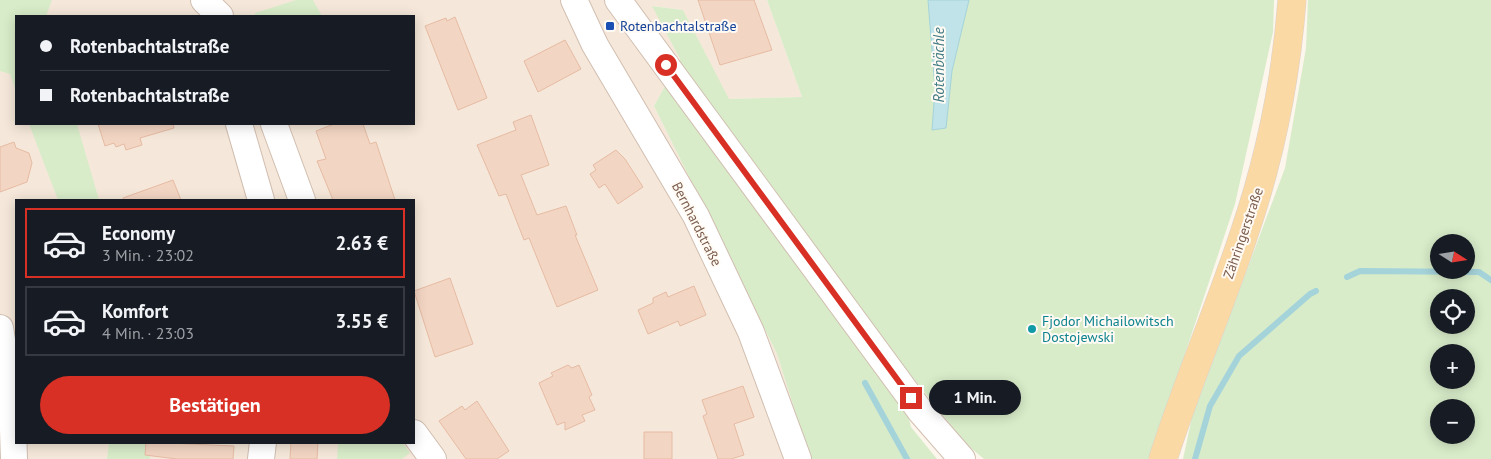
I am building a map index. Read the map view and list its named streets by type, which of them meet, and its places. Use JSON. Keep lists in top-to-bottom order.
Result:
{
  "streets": {
    "main road": ["Zähringerstraße"],
    "street": ["Bernhardstraße"]
  },
  "water": ["Rotenbächle"],
  "places": {
    "transit": ["Rotenbachtalstraße"],
    "other": ["Fjodor Michailowitsch Dostojewski"]
  },
  "north": "right",
  "page": {
    "banner": ["Rotenbachtalstraße", "Rotenbachtalstraße"],
    "list": [
      {
        "name": "Economy",
        "note": "3 Min. · 23:02",
        "value": "2.63 €"
      },
      {
        "name": "Komfort",
        "note": "4 Min. · 23:03",
        "value": "3.55 €"
      }
    ],
    "map_buttons": ["+", "−"],
    "buttons": "Bestätigen",
    "bubble": "1 Min."
  }
}
